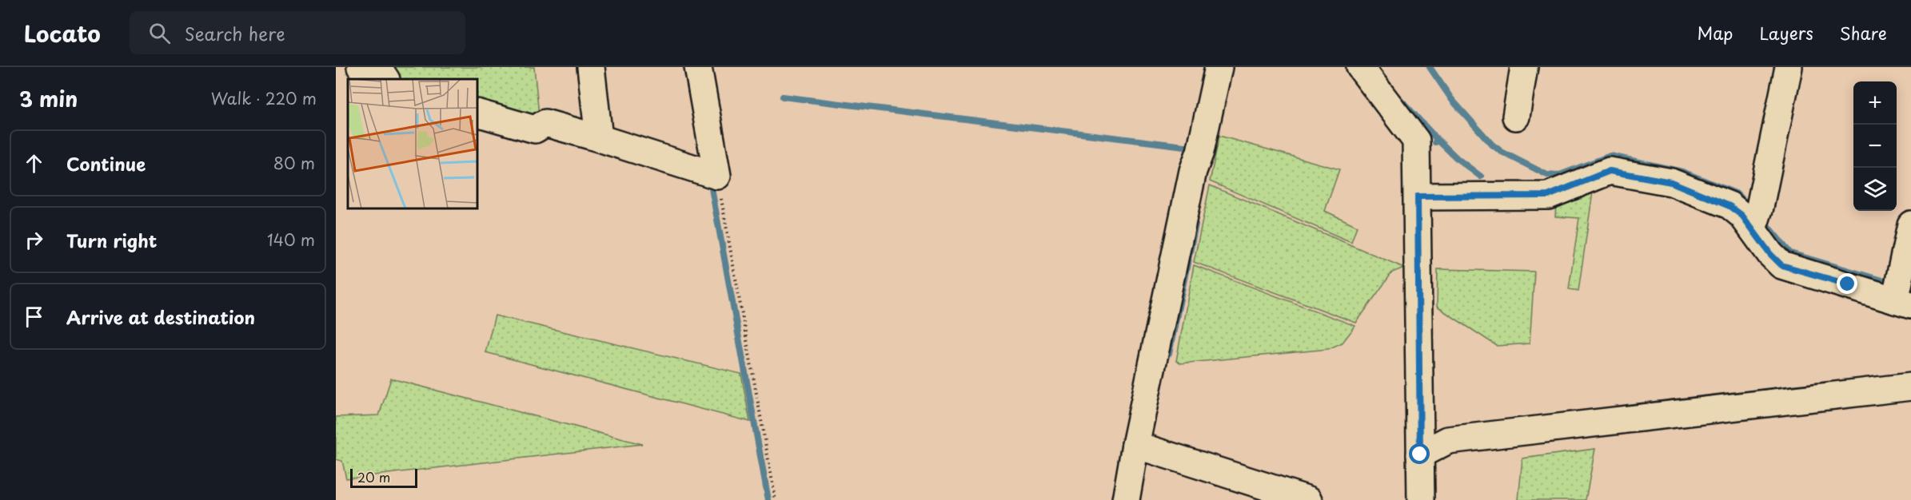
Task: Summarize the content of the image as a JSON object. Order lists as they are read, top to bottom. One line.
{"scale_bar":"20 m","page":{"header":"Locato","search":"Search here","nav":["Map","Layers","Share"],"heading":["3 min","Walk · 220 m"],"map_buttons":["+","−"],"list":[["Continue","80 m"],["Turn right","140 m"],"Arrive at destination"],"scale":"20 m"}}
